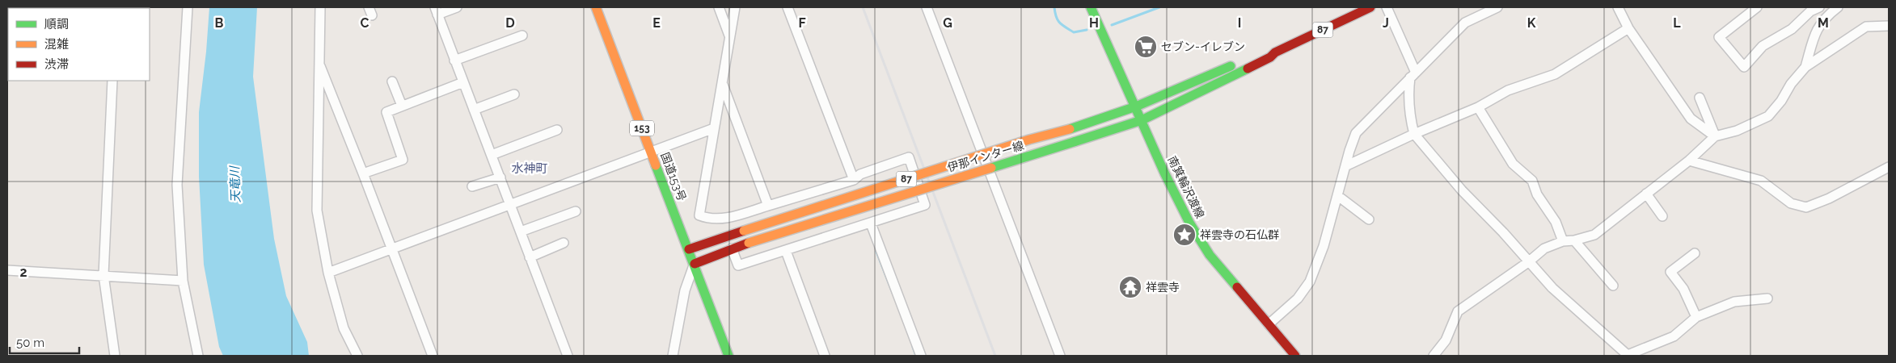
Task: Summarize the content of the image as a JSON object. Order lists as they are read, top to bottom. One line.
{"streets":{"main road":["87","153","伊那インター線","国道153号","南箕輪沢渡線"]},"crossings":[["伊那インター線","国道153号"],["伊那インター線","南箕輪沢渡線"]],"districts":["水神町"],"water":["天竜川"],"places":{"supermarket":["セブン-イレブン"],"place":["祥雲寺の石仏群"],"temple":["祥雲寺"]},"legend":["順調","混雑","渋滞"],"scale_bar":"50 m","grid":{"columns":["B","C","D","E","F","G","H","I","J","K","L","M"],"rows":["2"]}}
